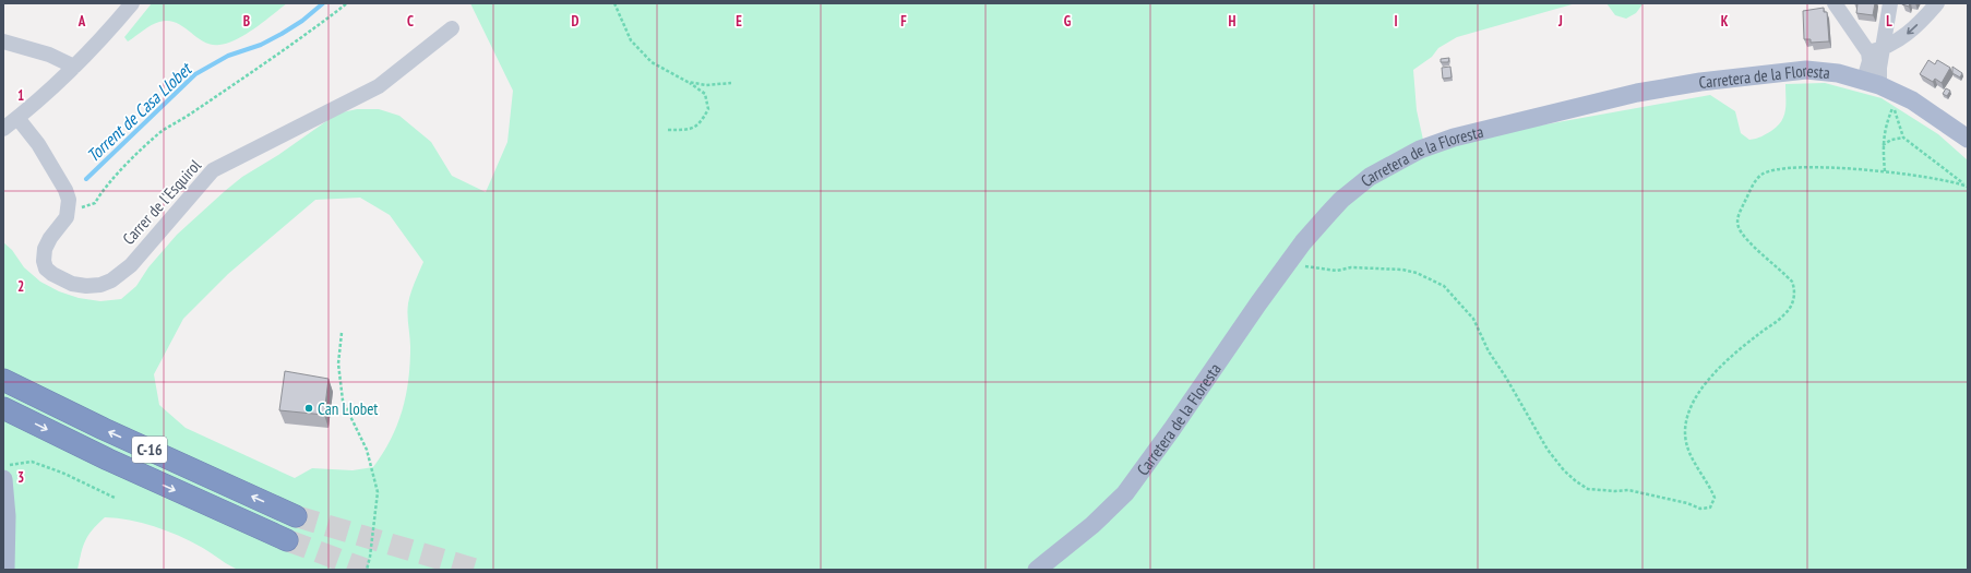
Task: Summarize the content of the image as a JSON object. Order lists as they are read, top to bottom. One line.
{"streets":{"highway":["C-16"],"main road":["Carretera de la Floresta"],"street":["Carrer de l'Esquirol"]},"water":["Torrent de Casa Llobet"],"places":["Can Llobet"],"grid":{"columns":["A","B","C","D","E","F","G","H","I","J","K","L"],"rows":["1","2","3"]}}
